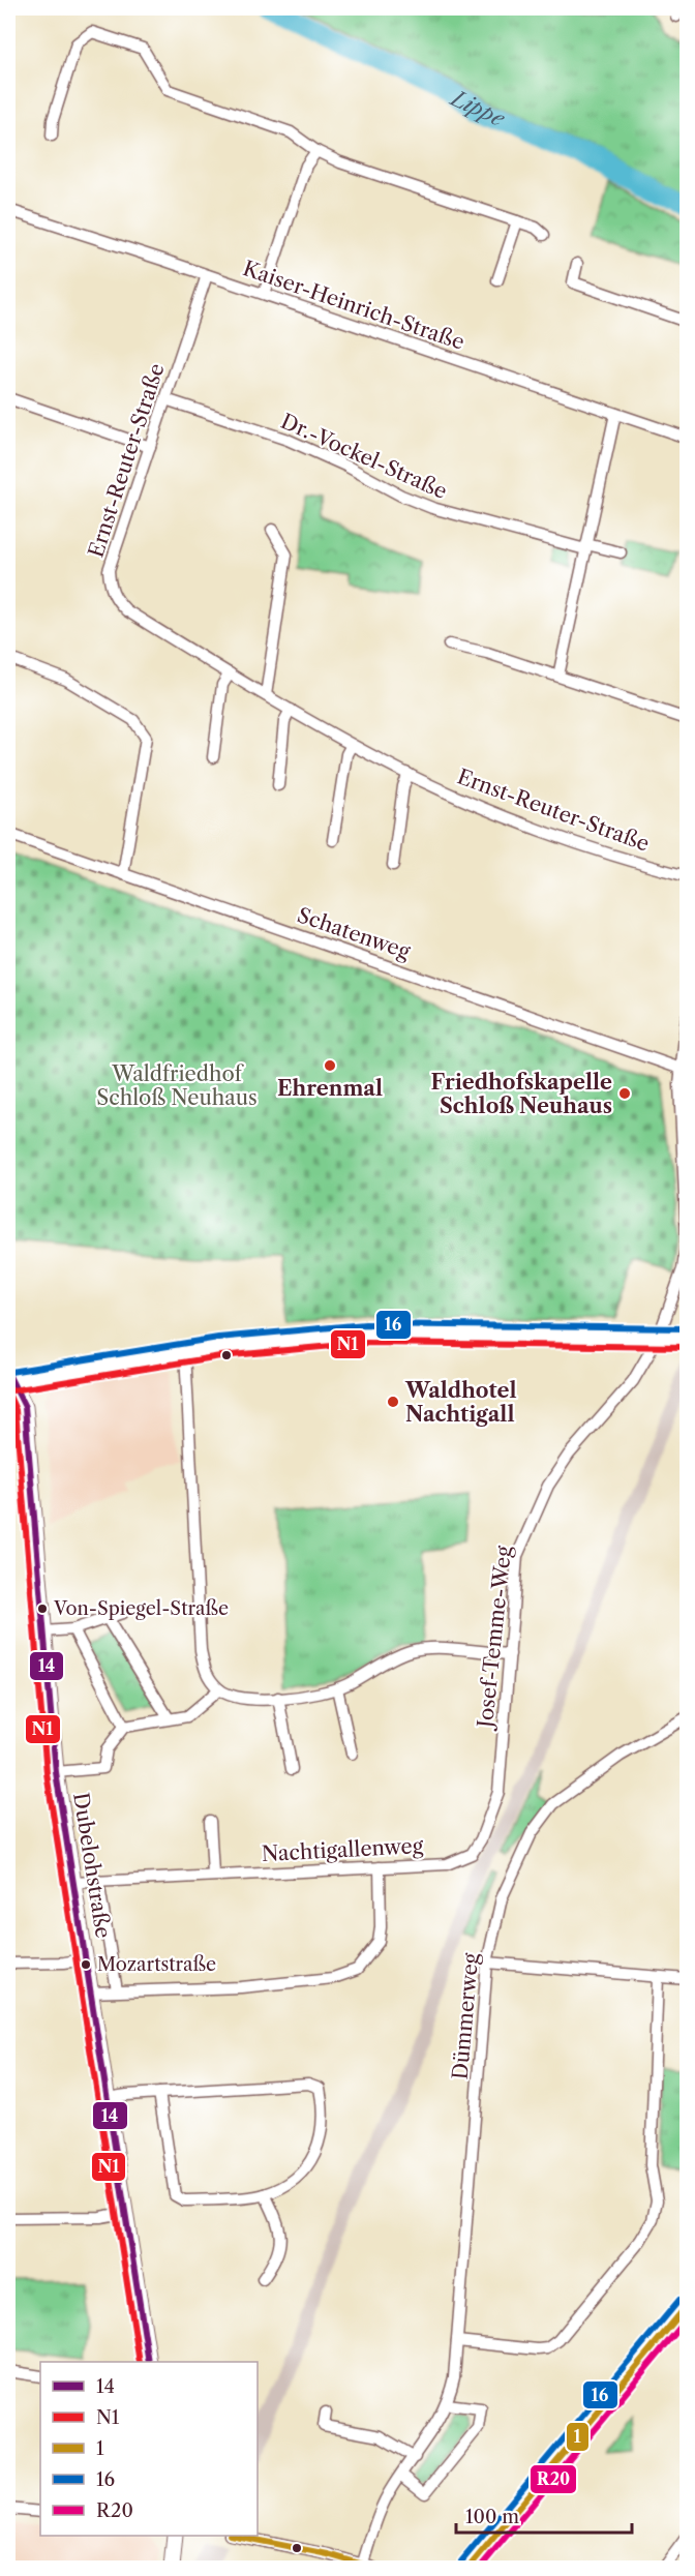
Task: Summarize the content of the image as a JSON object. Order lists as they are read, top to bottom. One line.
{"streets":{"main road":["Dubelohstraße"],"street":["Kaiser-Heinrich-Straße","Dr.-Vockel-Straße","Ernst-Reuter-Straße","Schatenweg","Josef-Temme-Weg","Nachtigallenweg","Dümmerweg"]},"crossings":[["Kaiser-Heinrich-Straße","Ernst-Reuter-Straße"],["Dr.-Vockel-Straße","Ernst-Reuter-Straße"],["Schatenweg","Josef-Temme-Weg"],["Josef-Temme-Weg","Nachtigallenweg"],["Nachtigallenweg","Dubelohstraße"]],"water":["Lippe"],"parks":["Waldfriedhof Schloß Neuhaus"],"places":["Ehrenmal","Friedhofskapelle Schloß Neuhaus","Waldhotel Nachtigall","Von-Spiegel-Straße","Mozartstraße"],"lines":["transit line 16","transit line N1","transit line 14","transit line 1","transit line R20"],"legend":["14","N1","1","16","R20"],"scale_bar":"100 m"}
